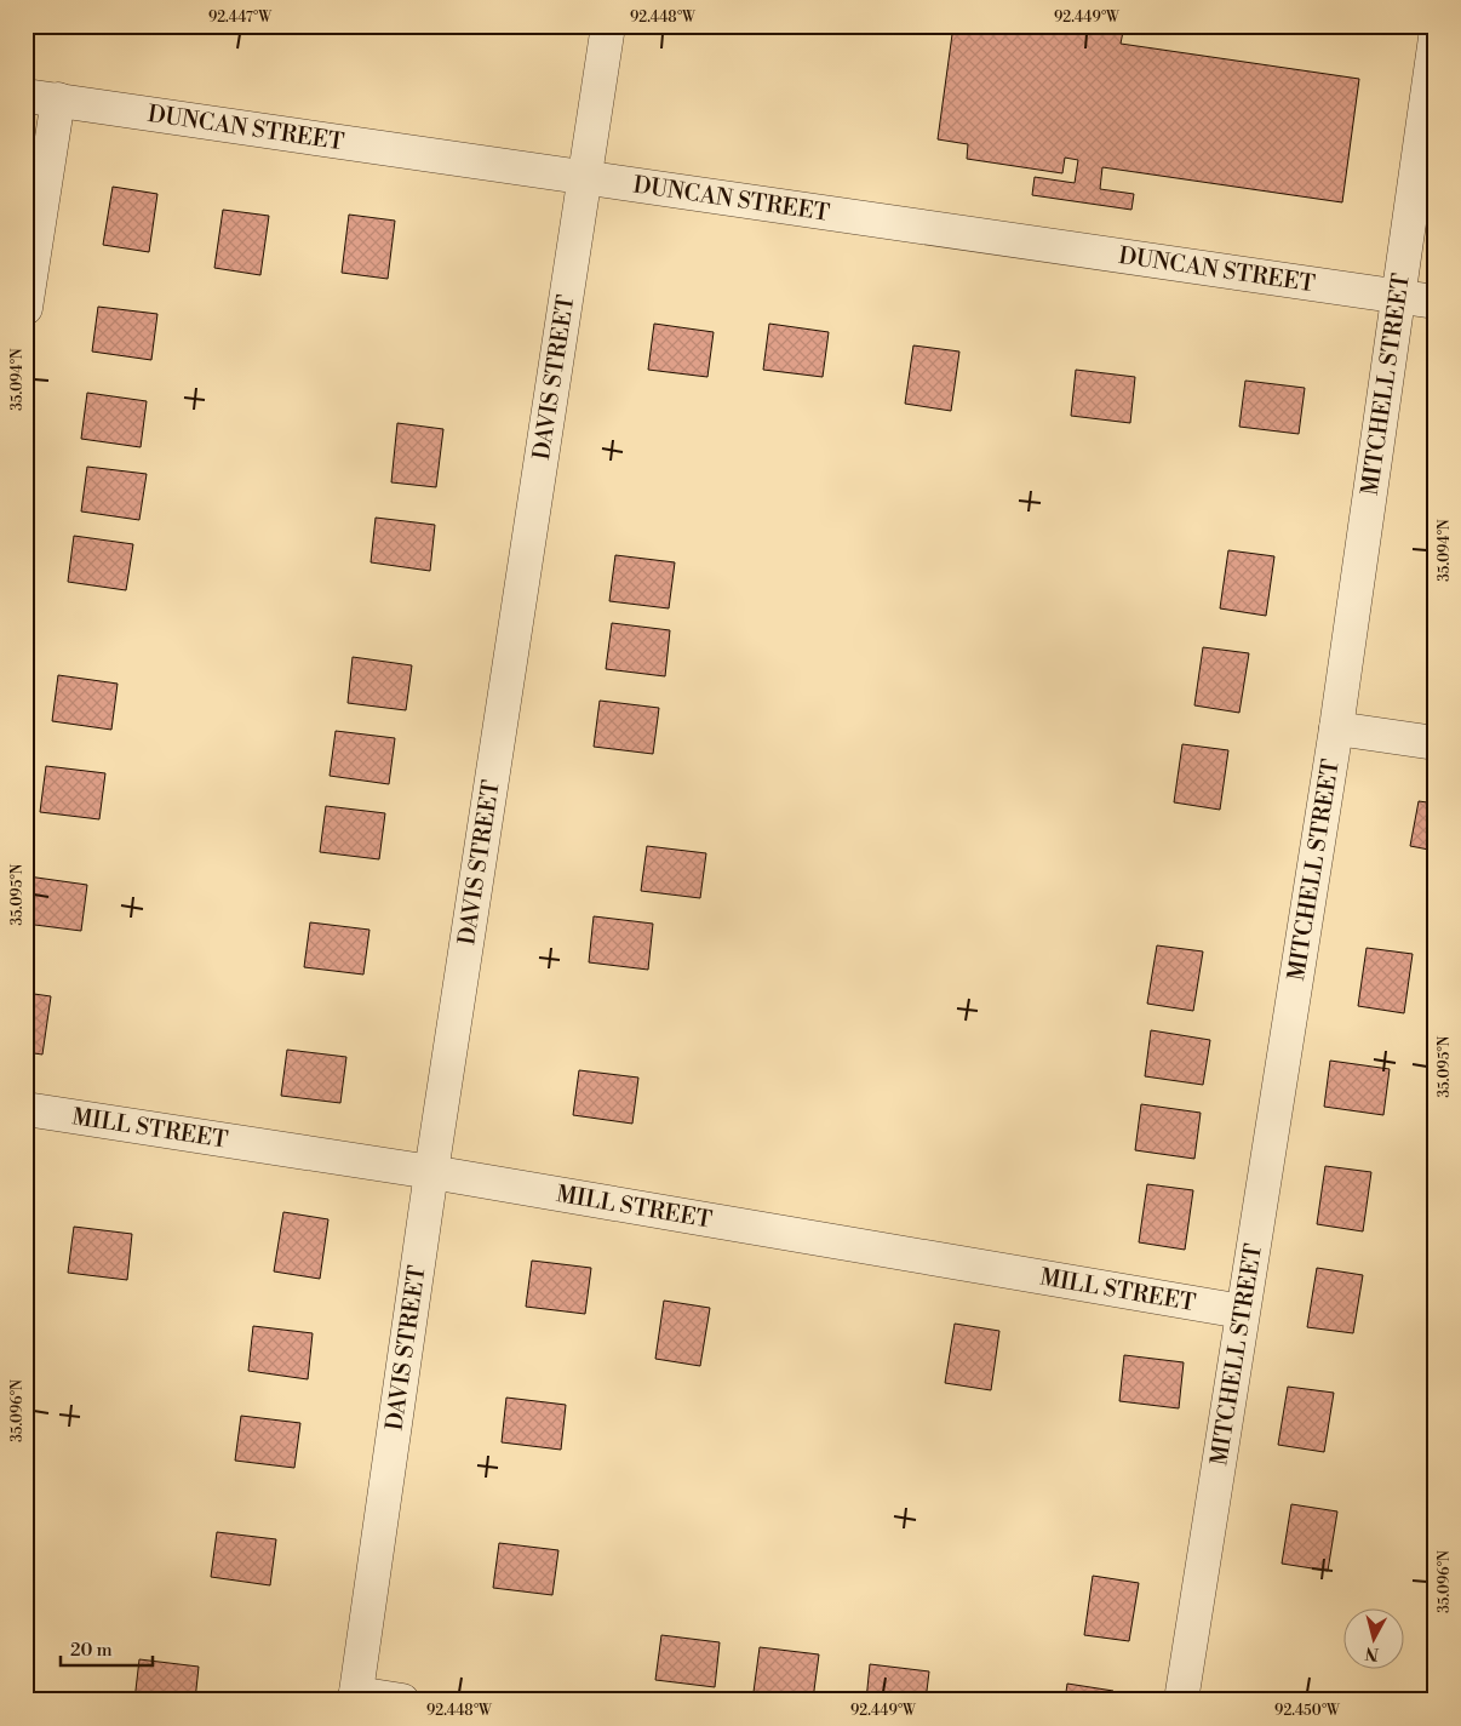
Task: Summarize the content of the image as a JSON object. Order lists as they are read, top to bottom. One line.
{"streets":{"street":["DUNCAN STREET","DAVIS STREET","MITCHELL STREET","MILL STREET"]},"crossings":[["DUNCAN STREET","DAVIS STREET"],["DUNCAN STREET","MITCHELL STREET"],["DAVIS STREET","MILL STREET"],["MITCHELL STREET","MILL STREET"]],"scale_bar":"20 m","north":"bottom","coordinates":["92.447°W","92.448°W","92.449°W","35.094°N","35.095°N","35.096°N","92.450°W"]}
